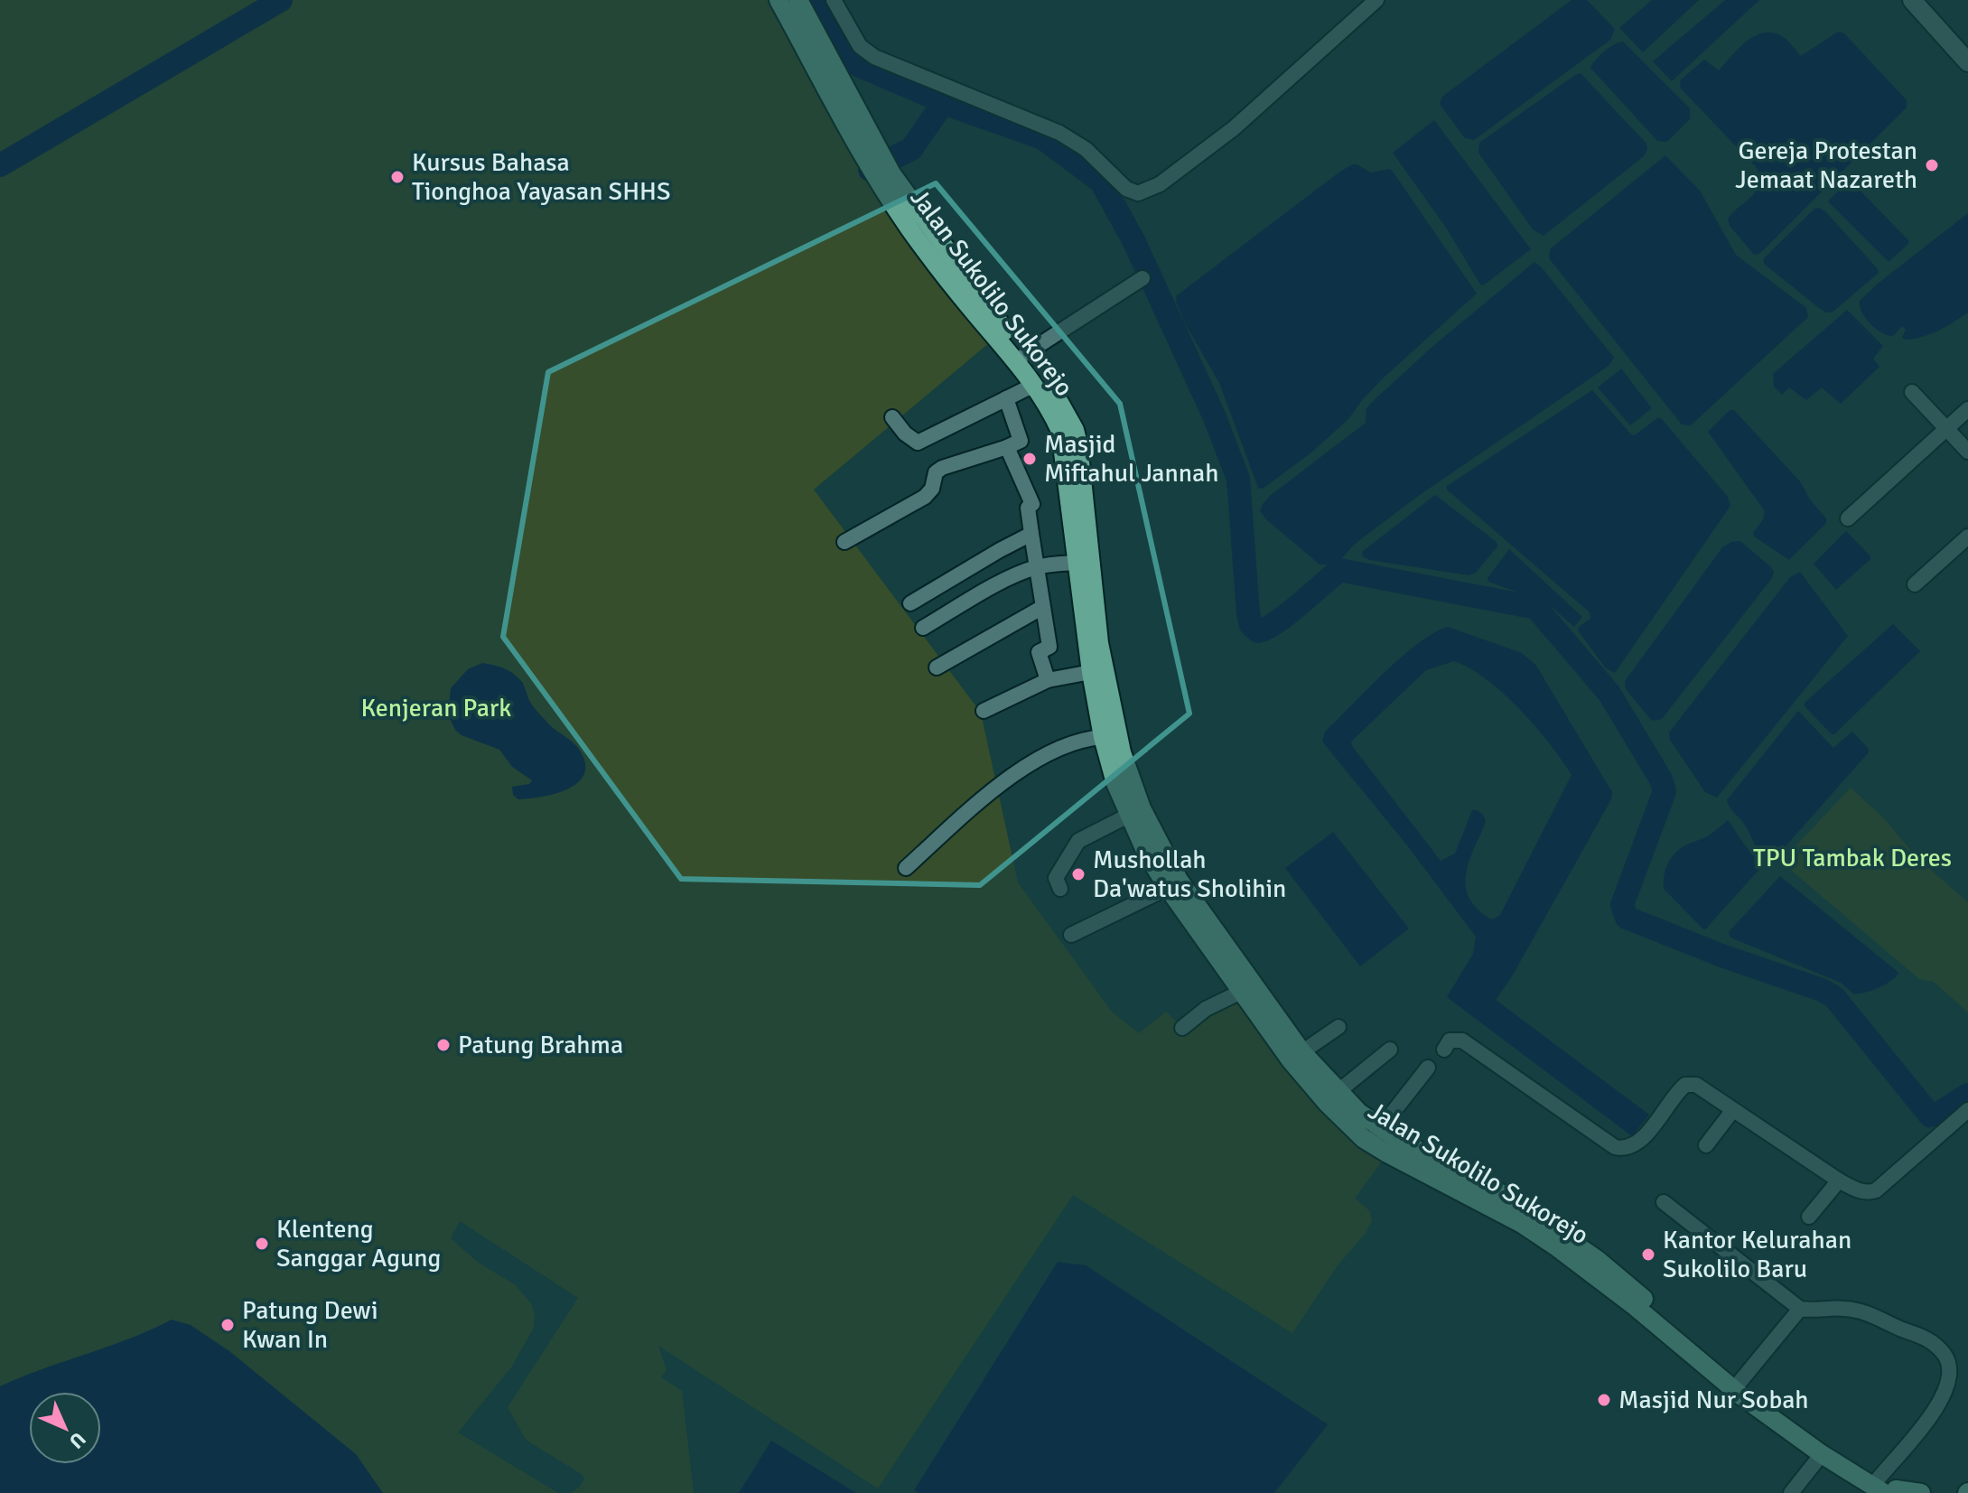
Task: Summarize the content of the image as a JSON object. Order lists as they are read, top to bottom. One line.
{"streets":{"main road":["Jalan Sukolilo Sukorejo"]},"parks":["Kenjeran Park","TPU Tambak Deres"],"places":["Gereja Protestan Jemaat Nazareth","Kursus Bahasa Tionghoa Yayasan SHHS","Masjid Miftahul Jannah","Mushollah Da'watus Sholihin","Patung Brahma","Klenteng Sanggar Agung","Kantor Kelurahan Sukolilo Baru","Patung Dewi Kwan In","Masjid Nur Sobah"],"north":"bottom right"}
